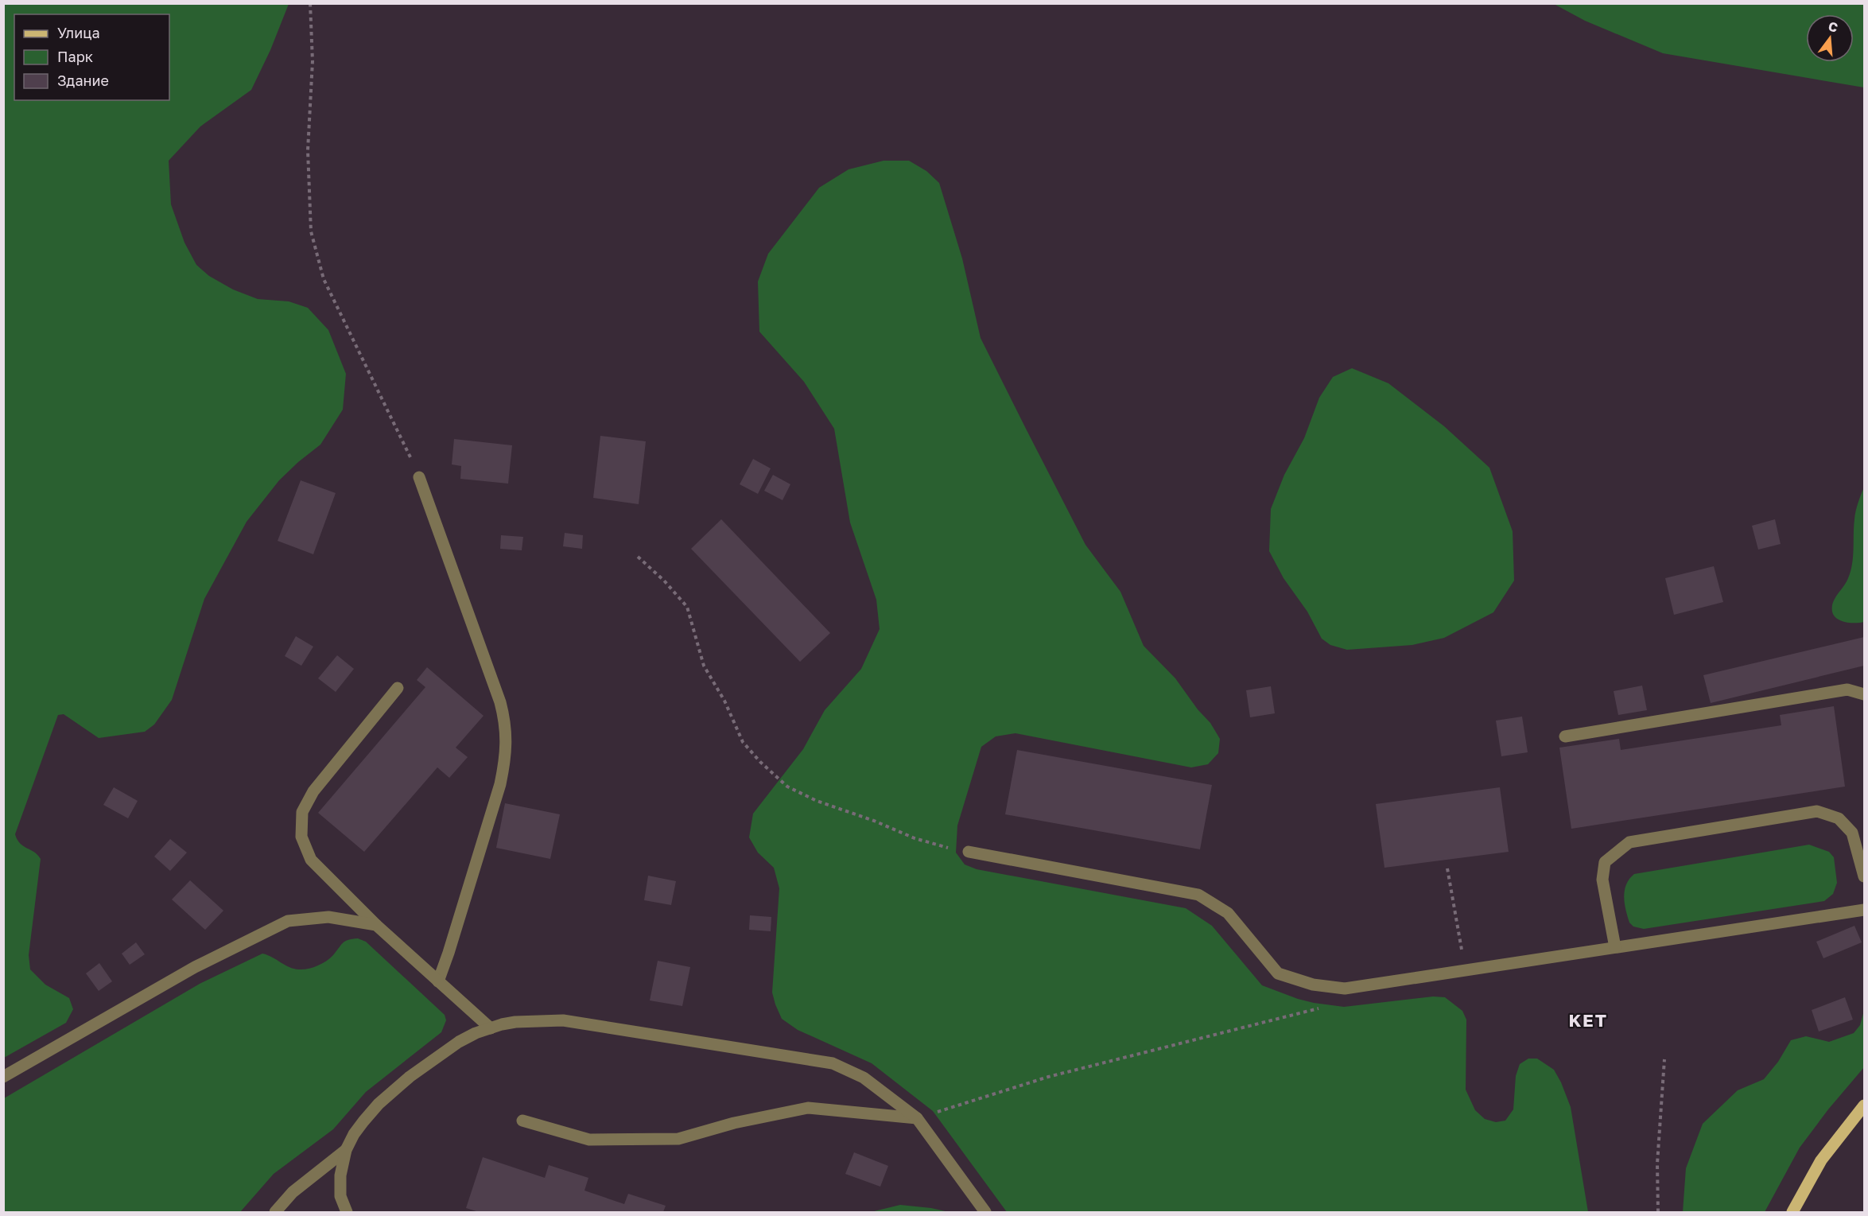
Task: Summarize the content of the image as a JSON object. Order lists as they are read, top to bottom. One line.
{"districts":["KET"],"legend":["Улица","Парк","Здание"],"north":"top"}
